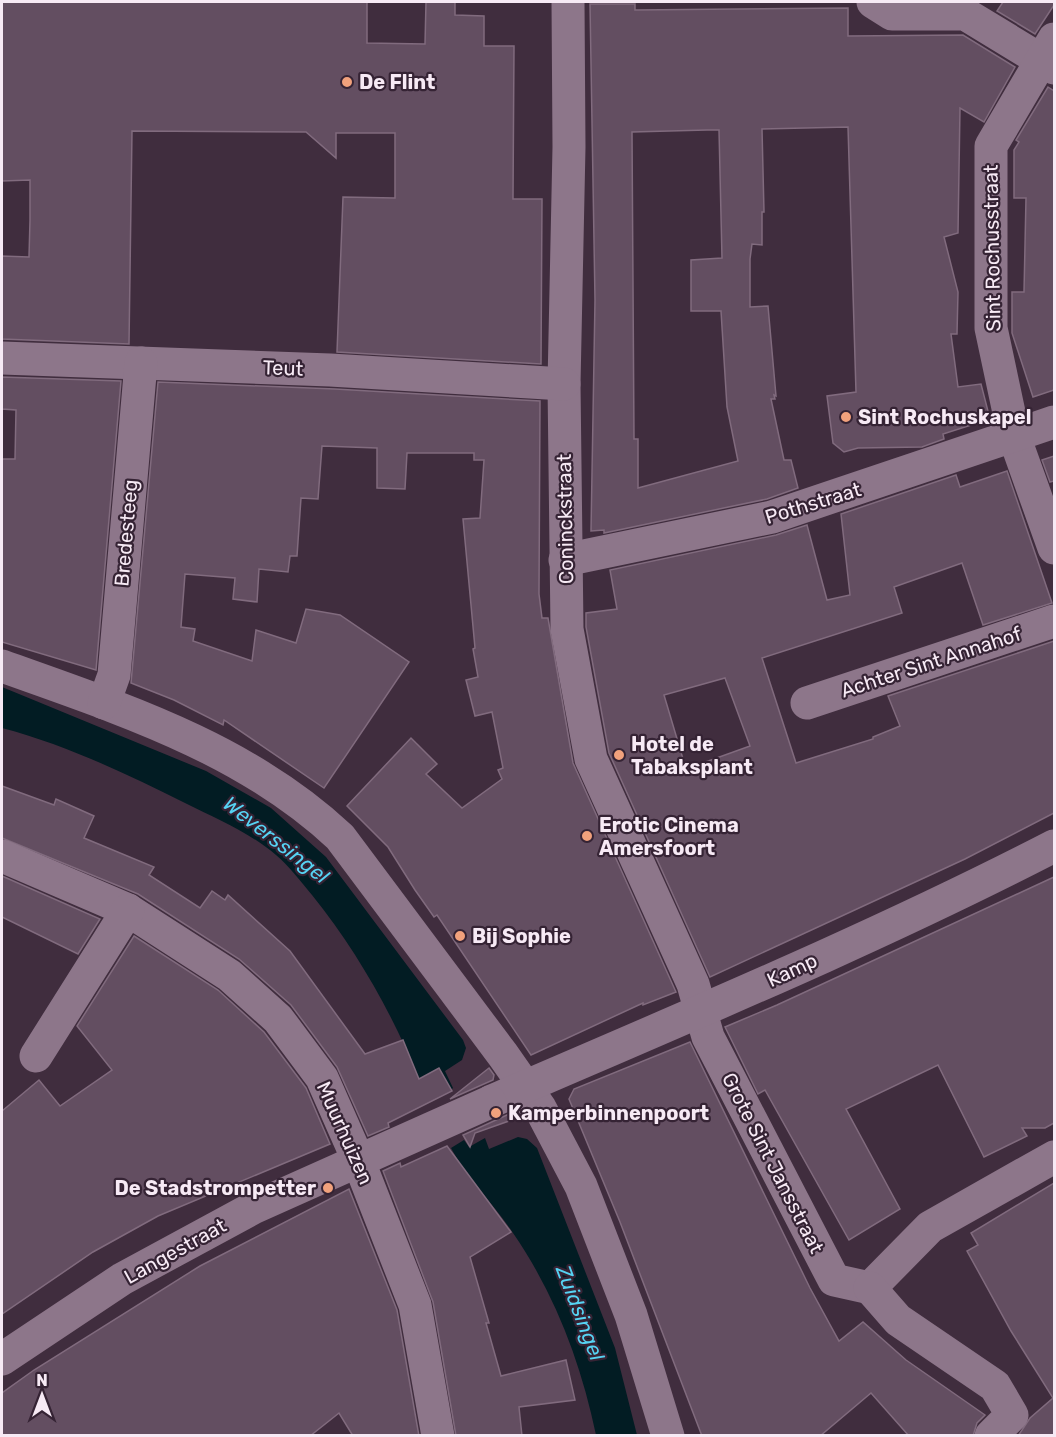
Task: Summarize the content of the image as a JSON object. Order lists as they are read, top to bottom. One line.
{"streets":{"street":["Sint Rochusstraat","Teut","Pothstraat","Coninckstraat","Bredesteeg","Achter Sint Annahof","Kamp","Muurhuizen","Grote Sint Jansstraat","Langestraat"]},"crossings":[["Sint Rochusstraat","Pothstraat"],["Teut","Coninckstraat"],["Teut","Bredesteeg"],["Pothstraat","Coninckstraat"],["Coninckstraat","Kamp"],["Coninckstraat","Grote Sint Jansstraat"],["Kamp","Grote Sint Jansstraat"],["Muurhuizen","Langestraat"]],"water":["Weverssingel","Zuidsingel"],"places":["De Flint","Sint Rochuskapel","Hotel de Tabaksplant","Erotic Cinema Amersfoort","Bij Sophie","Kamperbinnenpoort","De Stadstrompetter"],"north":"top"}
